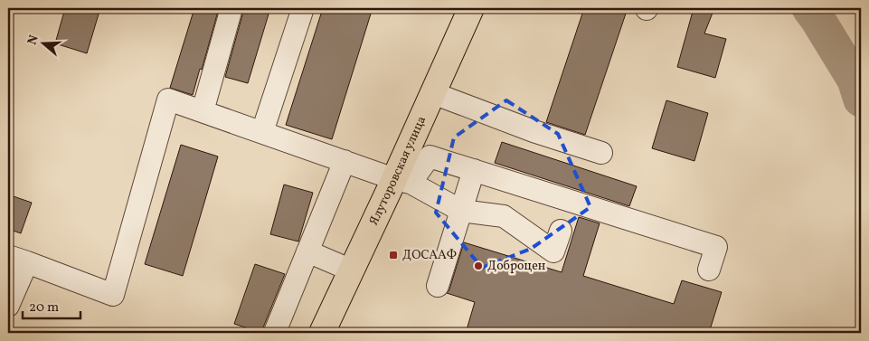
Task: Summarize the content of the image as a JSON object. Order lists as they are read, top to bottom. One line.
{"streets":{"main road":["Ялуторовская улица"]},"places":{"transit":["ДОСААФ"],"other":["Доброцен"]},"scale_bar":"20 m","north":"left"}
